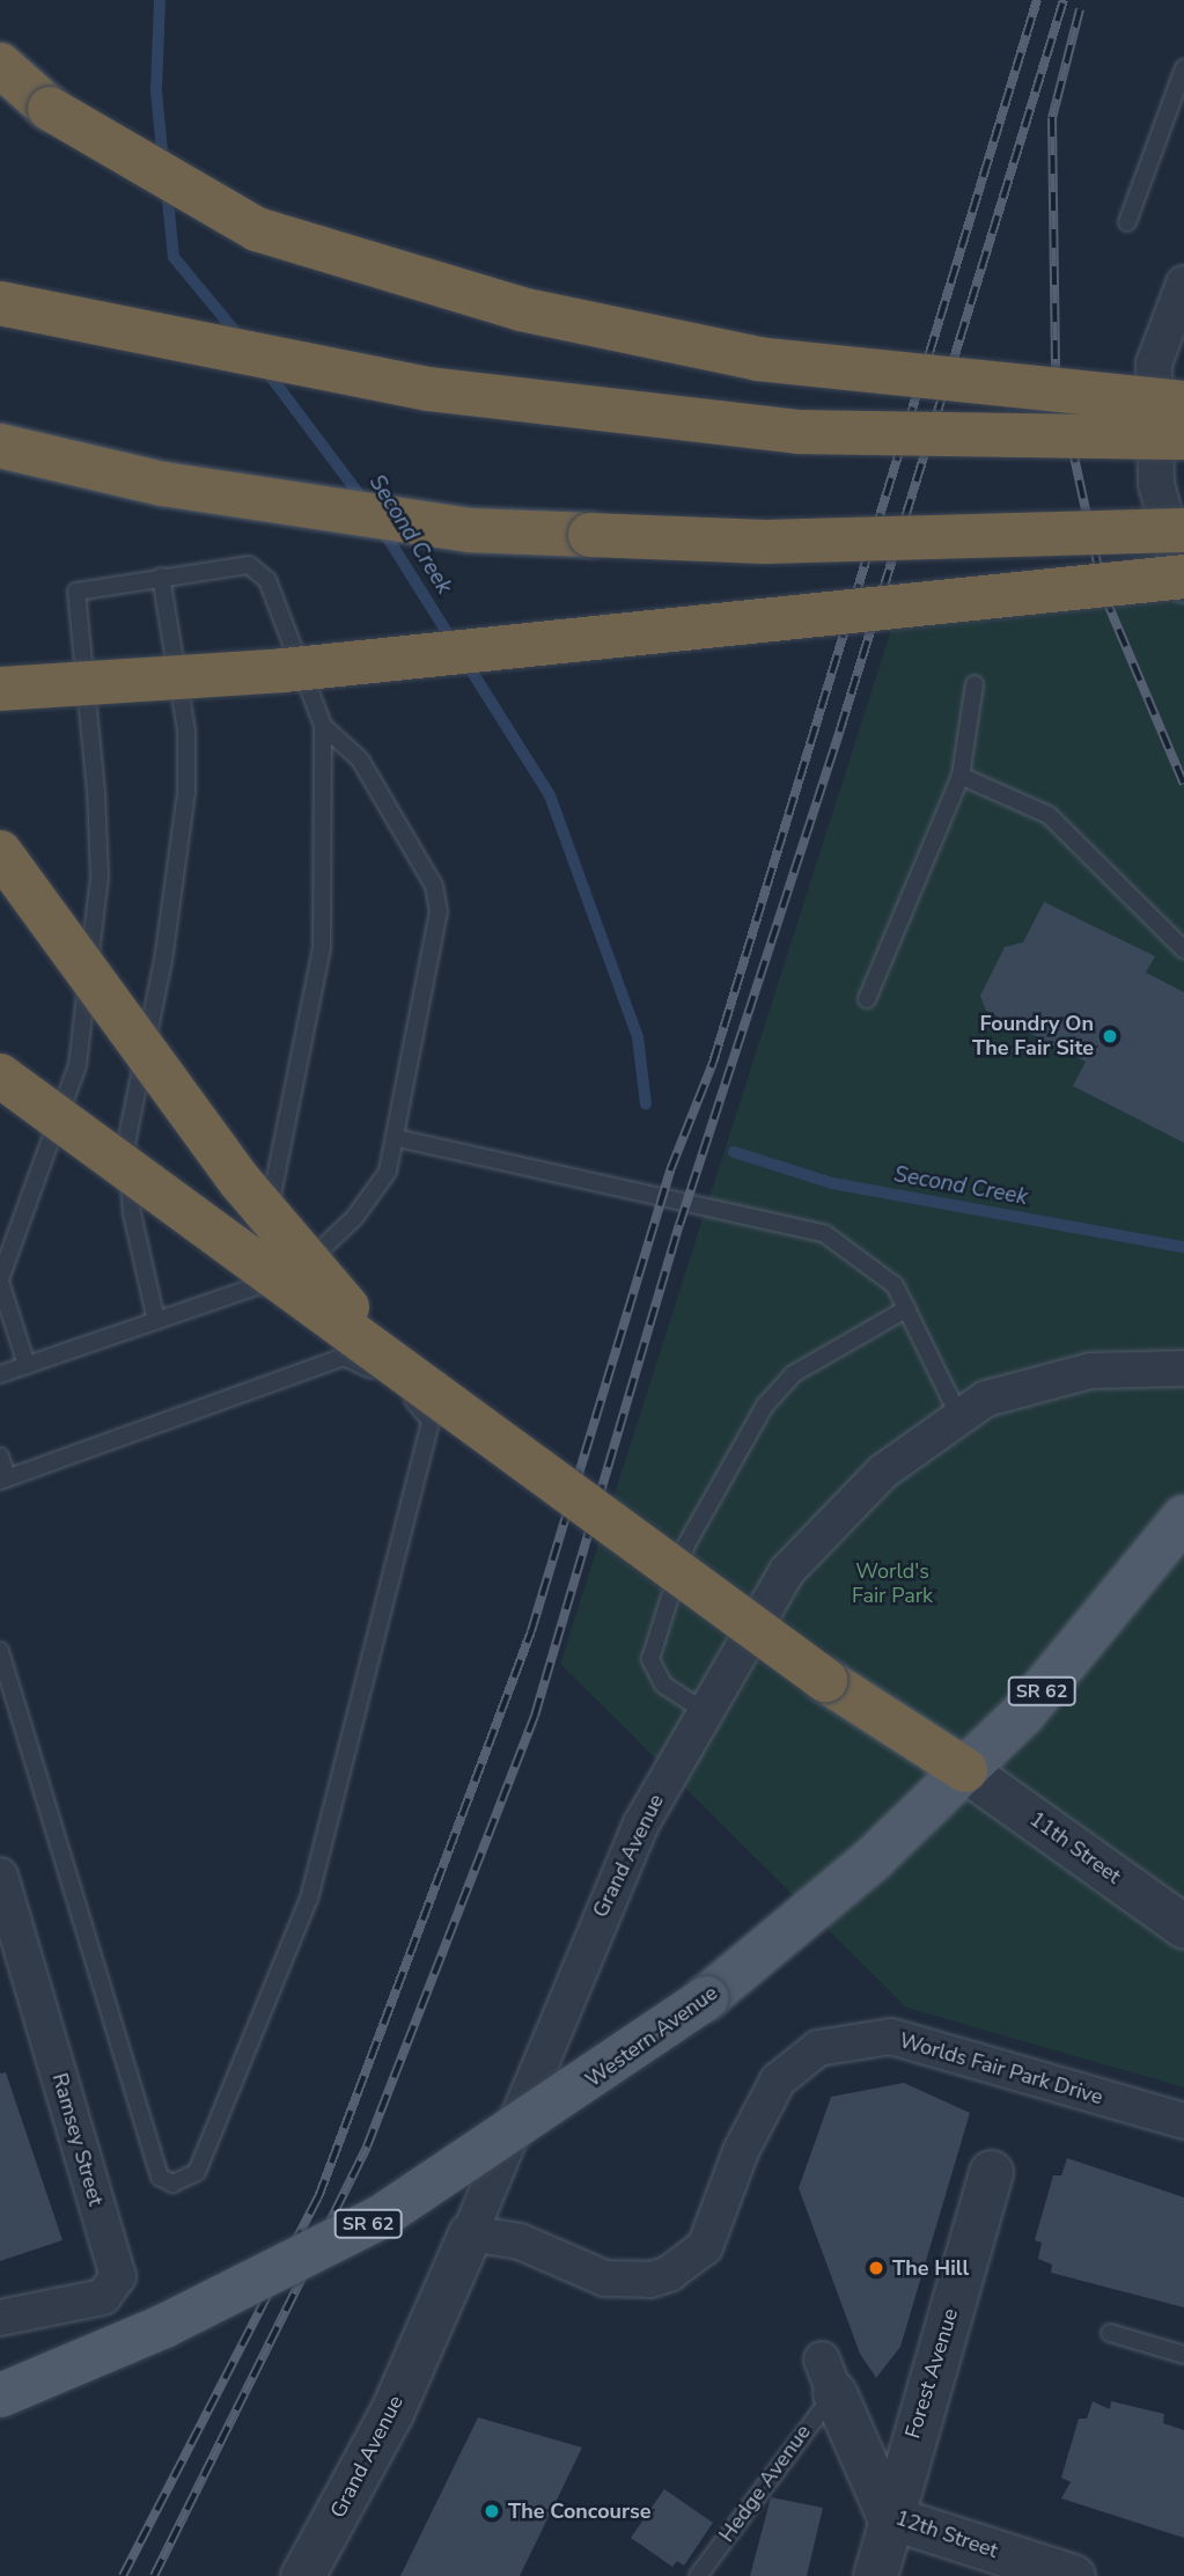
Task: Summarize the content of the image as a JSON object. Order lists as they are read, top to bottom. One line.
{"streets":{"main road":["SR 62","Western Avenue"],"street":["11th Street","Grand Avenue","Worlds Fair Park Drive","Ramsey Street","Forest Avenue","12th Street"],"lane":["Hedge Avenue"]},"crossings":[["11th Street","Western Avenue"],["Grand Avenue","Worlds Fair Park Drive"],["Forest Avenue","12th Street"],["Hedge Avenue","12th Street"]],"water":["Second Creek"],"parks":["World's Fair Park"],"places":["Foundry On The Fair Site","The Hill","The Concourse"]}
